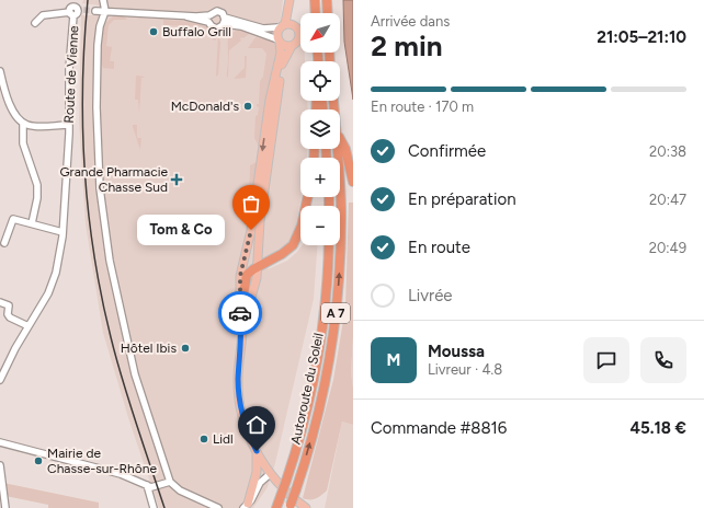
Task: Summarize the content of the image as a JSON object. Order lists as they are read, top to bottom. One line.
{"streets":{"highway":["A 7","Autoroute du Soleil"],"street":["Route de Vienne"]},"places":{"other":["Buffalo Grill","McDonald's","Tom & Co","Hôtel Ibis","Lidl","Mairie de Chasse-sur-Rhône"],"health":["Grande Pharmacie Chasse Sud"]},"north":"bottom left","page":{"heading":["2 min","Arrivée dans","21:05–21:10"],"panel":["Moussa","Livreur · 4.8","Commande #8816","45.18 €"],"map_buttons":["+","−"],"bar":"En route · 170 m","list":[["Confirmée","20:38"],["En préparation","20:47"],["En route","20:49"],"Livrée"],"bubble":"Tom & Co","round":"M"}}
